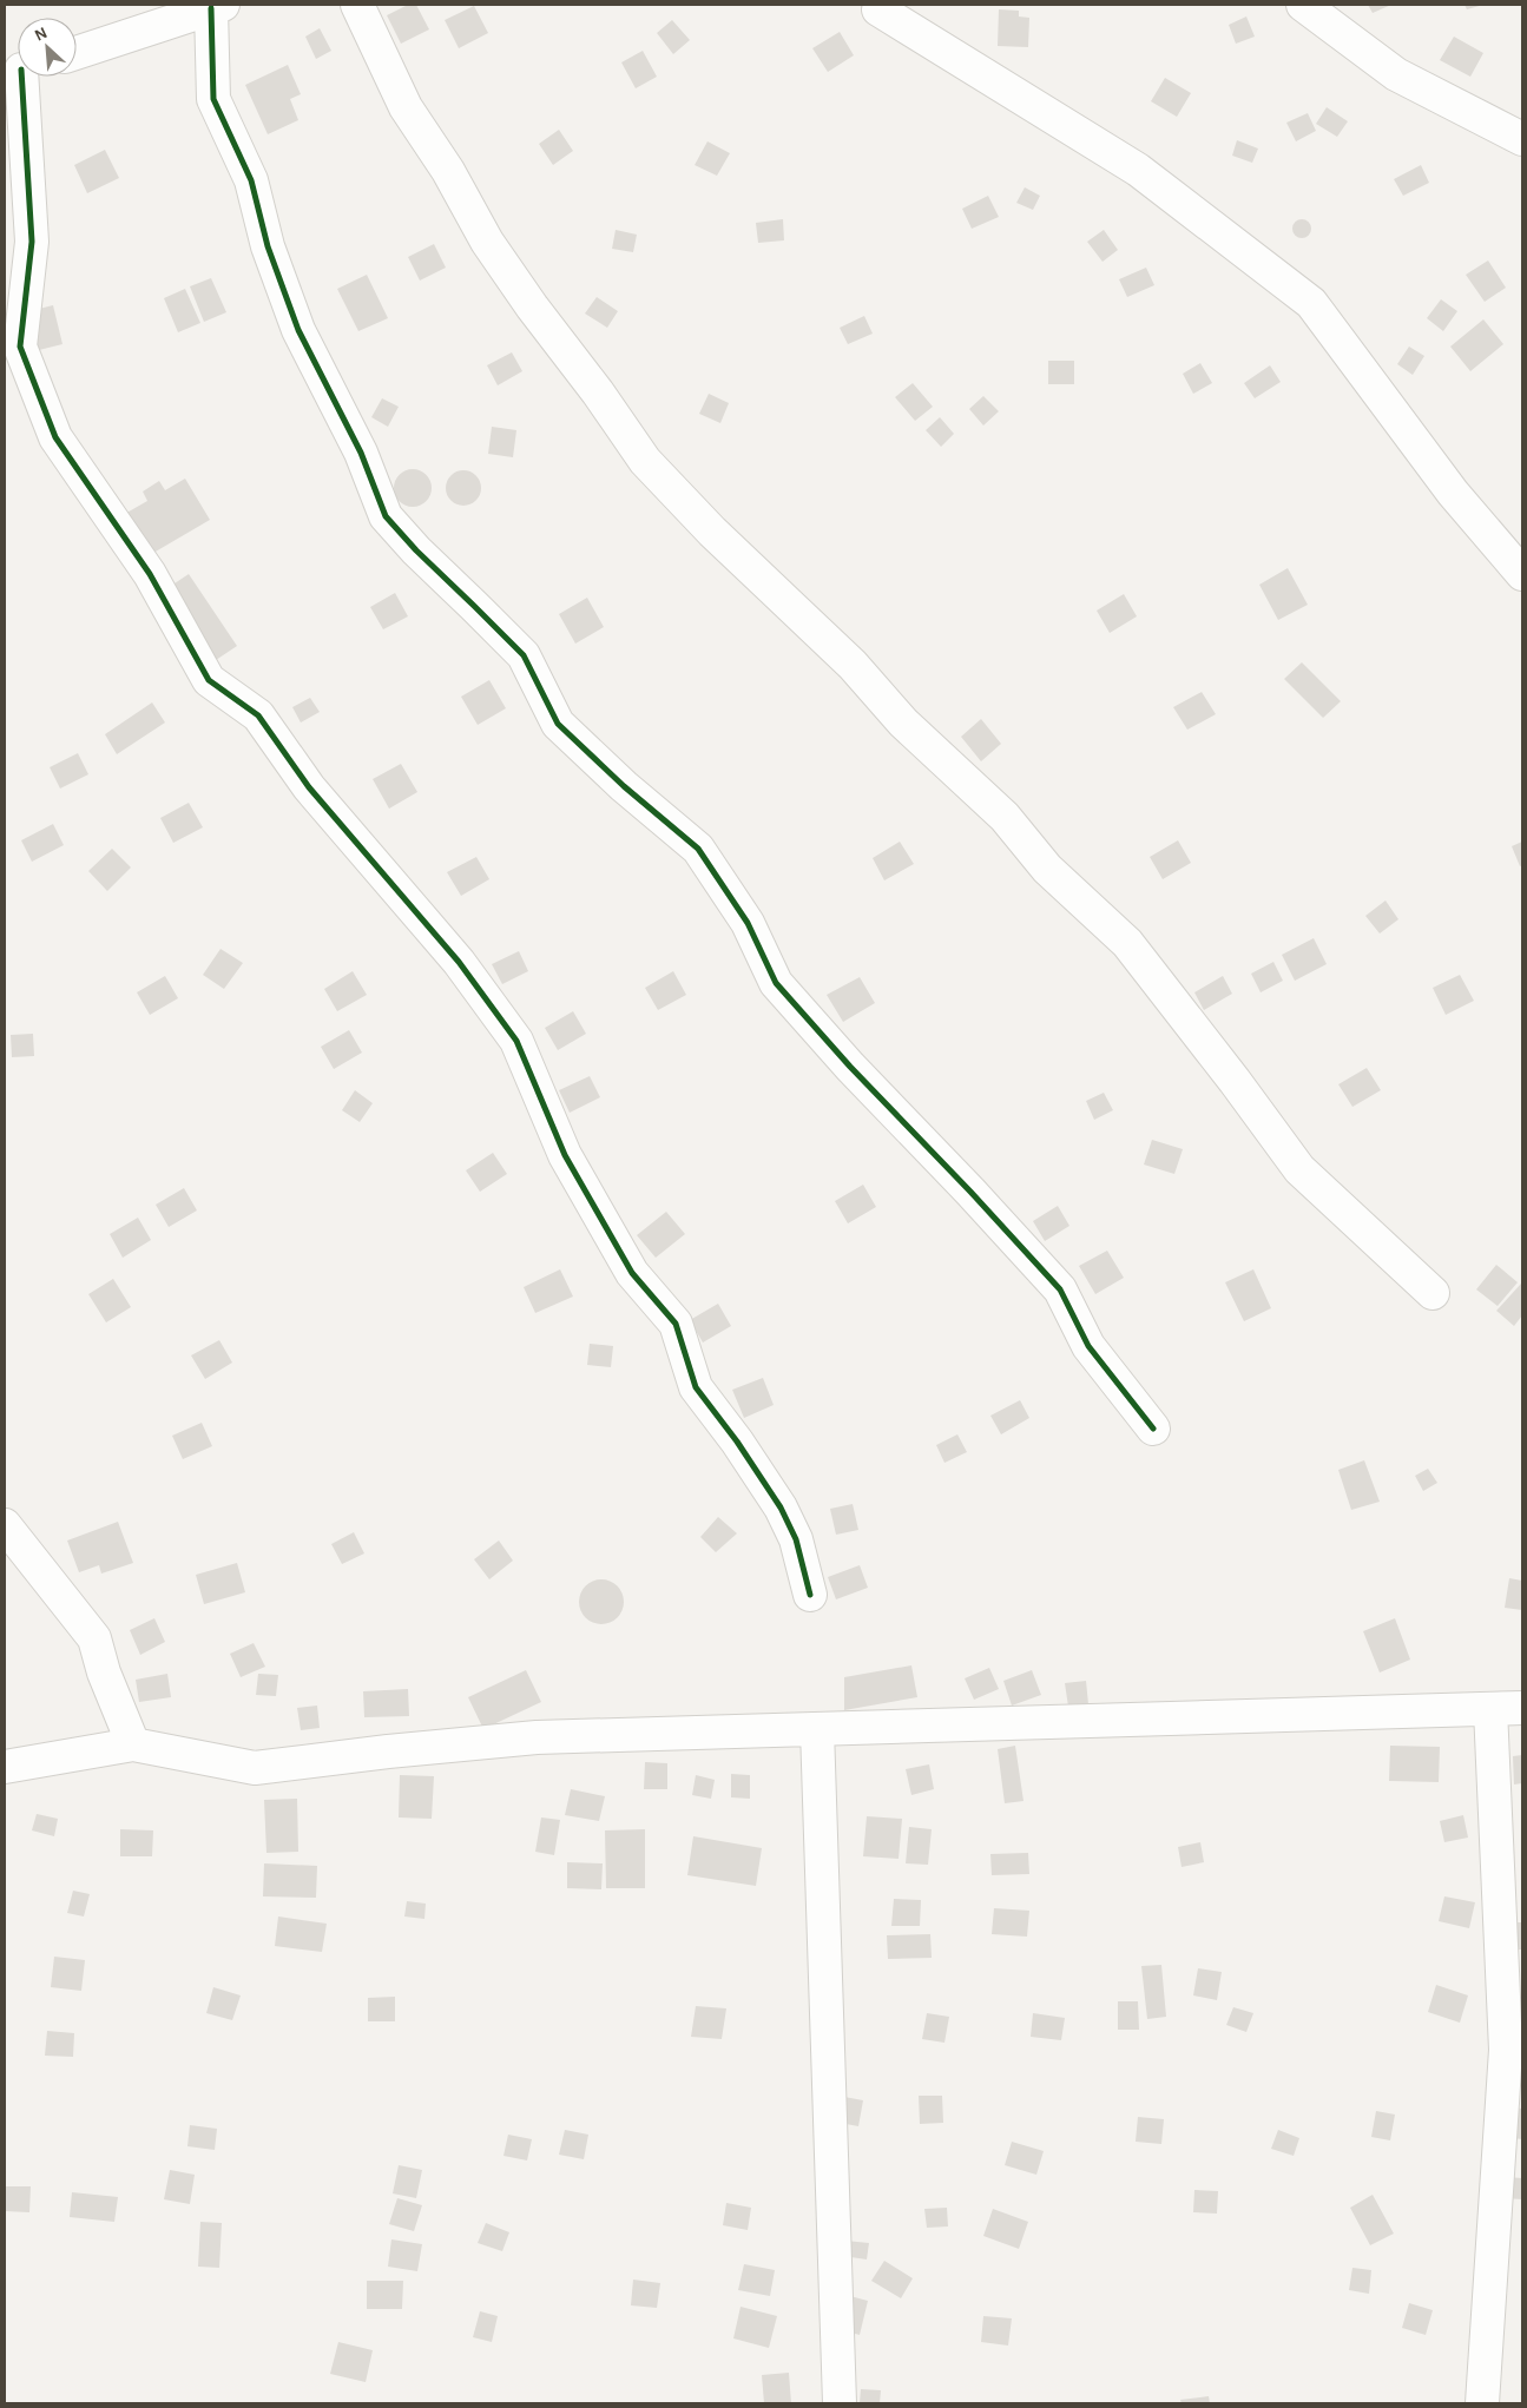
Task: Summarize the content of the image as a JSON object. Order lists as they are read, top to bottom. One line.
{"north":"top left"}
